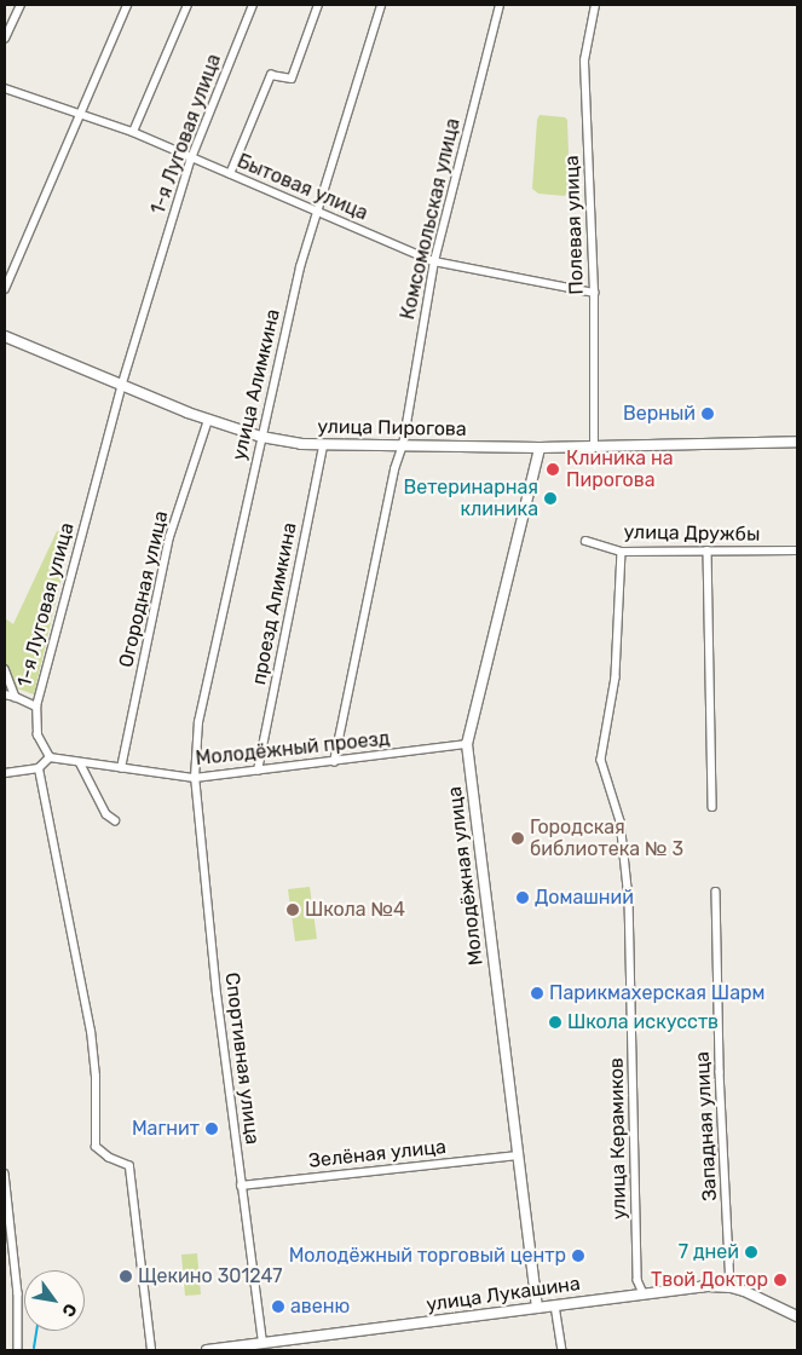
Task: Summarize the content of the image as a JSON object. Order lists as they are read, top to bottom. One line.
{"streets":{"street":["1-я Луговая улица","Бытовая улица","Комсомольская улица","Полевая улица","улица Алимкина","улица Пирогова","улица Дружбы","Огородная улица","проезд Алимкина","Молодёжный проезд","Молодёжная улица","Спортивная улица","Западная улица","улица Керамиков","Зелёная улица","улица Лукашина"]},"crossings":[["1-я Луговая улица","Бытовая улица"],["1-я Луговая улица","улица Пирогова"],["1-я Луговая улица","Молодёжный проезд"],["Бытовая улица","Комсомольская улица"],["Бытовая улица","Полевая улица"],["Бытовая улица","улица Алимкина"],["Комсомольская улица","улица Пирогова"],["Комсомольская улица","Молодёжный проезд"],["Полевая улица","улица Пирогова"],["улица Алимкина","улица Пирогова"],["улица Алимкина","Молодёжный проезд"],["улица Алимкина","Спортивная улица"],["улица Пирогова","Огородная улица"],["улица Пирогова","проезд Алимкина"],["улица Пирогова","Молодёжная улица"],["улица Дружбы","улица Керамиков"],["Огородная улица","Молодёжный проезд"],["проезд Алимкина","Молодёжный проезд"],["Молодёжный проезд","Молодёжная улица"],["Молодёжный проезд","Спортивная улица"],["Молодёжная улица","Зелёная улица"],["Молодёжная улица","улица Лукашина"],["Спортивная улица","Зелёная улица"],["Спортивная улица","улица Лукашина"],["Западная улица","улица Лукашина"],["улица Керамиков","улица Лукашина"]],"places":["Верный","Клиника на Пирогова","Ветеринарная клиника","Городская библиотека № 3","Домашний","Школа №4","Парикмахерская Шарм","Школа искусств","Магнит","7 дней","Молодёжный торговый центр","Щекино 301247","Твой Доктор","авеню"],"north":"bottom right"}
